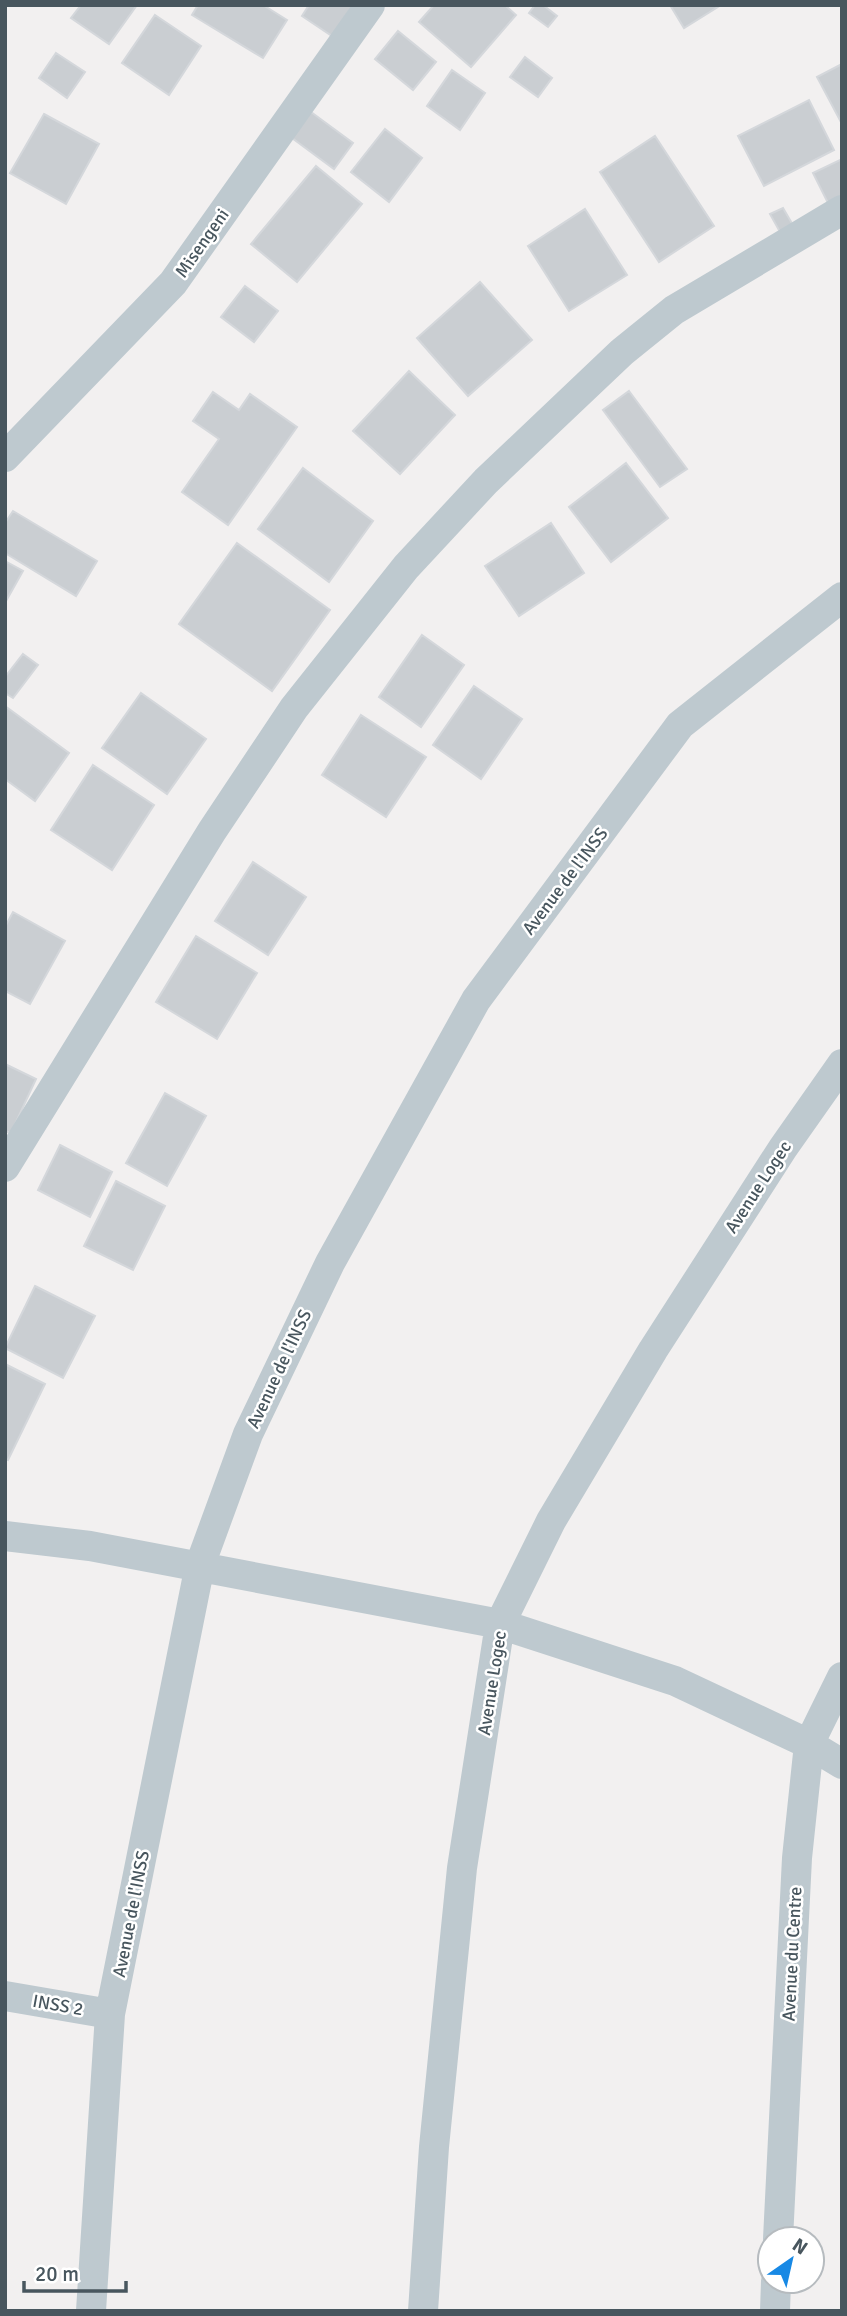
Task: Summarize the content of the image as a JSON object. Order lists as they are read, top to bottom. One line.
{"streets":{"street":["Misengeni","Avenue de l'INSS","Avenue Logec","Avenue du Centre","INSS 2"]},"crossings":[["Avenue de l'INSS","INSS 2"]],"scale_bar":"20 m","north":"top right"}
